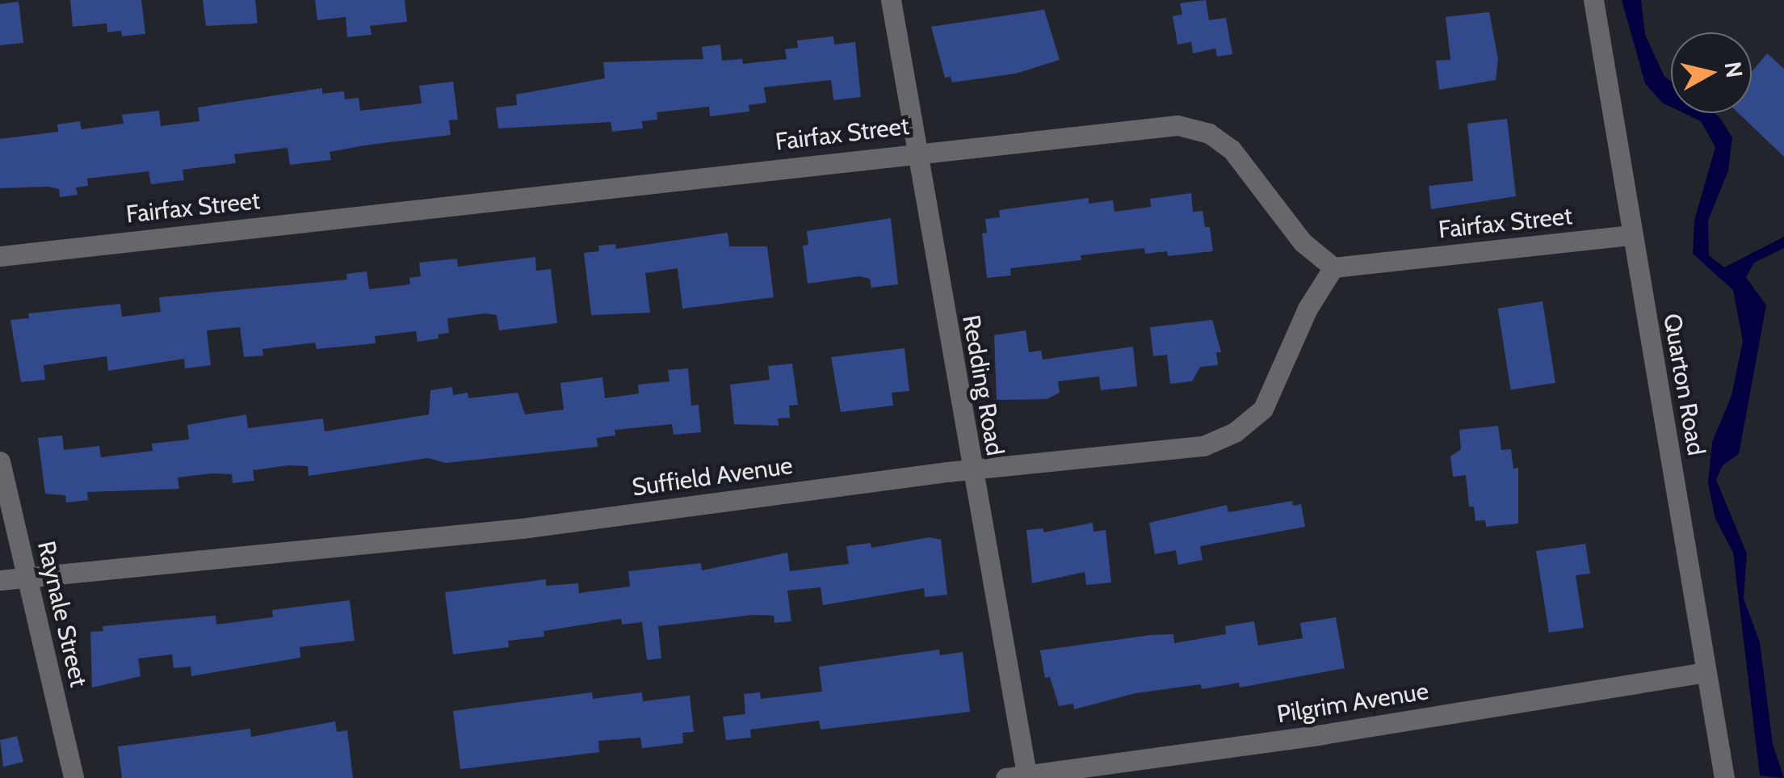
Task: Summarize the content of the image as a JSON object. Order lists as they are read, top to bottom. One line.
{"streets":{"street":["Fairfax Street","Quarton Road","Redding Road","Suffield Avenue","Raynale Street","Pilgrim Avenue"]},"crossings":[["Fairfax Street","Quarton Road"],["Fairfax Street","Redding Road"],["Fairfax Street","Suffield Avenue"],["Quarton Road","Pilgrim Avenue"],["Redding Road","Suffield Avenue"],["Redding Road","Pilgrim Avenue"],["Suffield Avenue","Raynale Street"]],"north":"right"}
